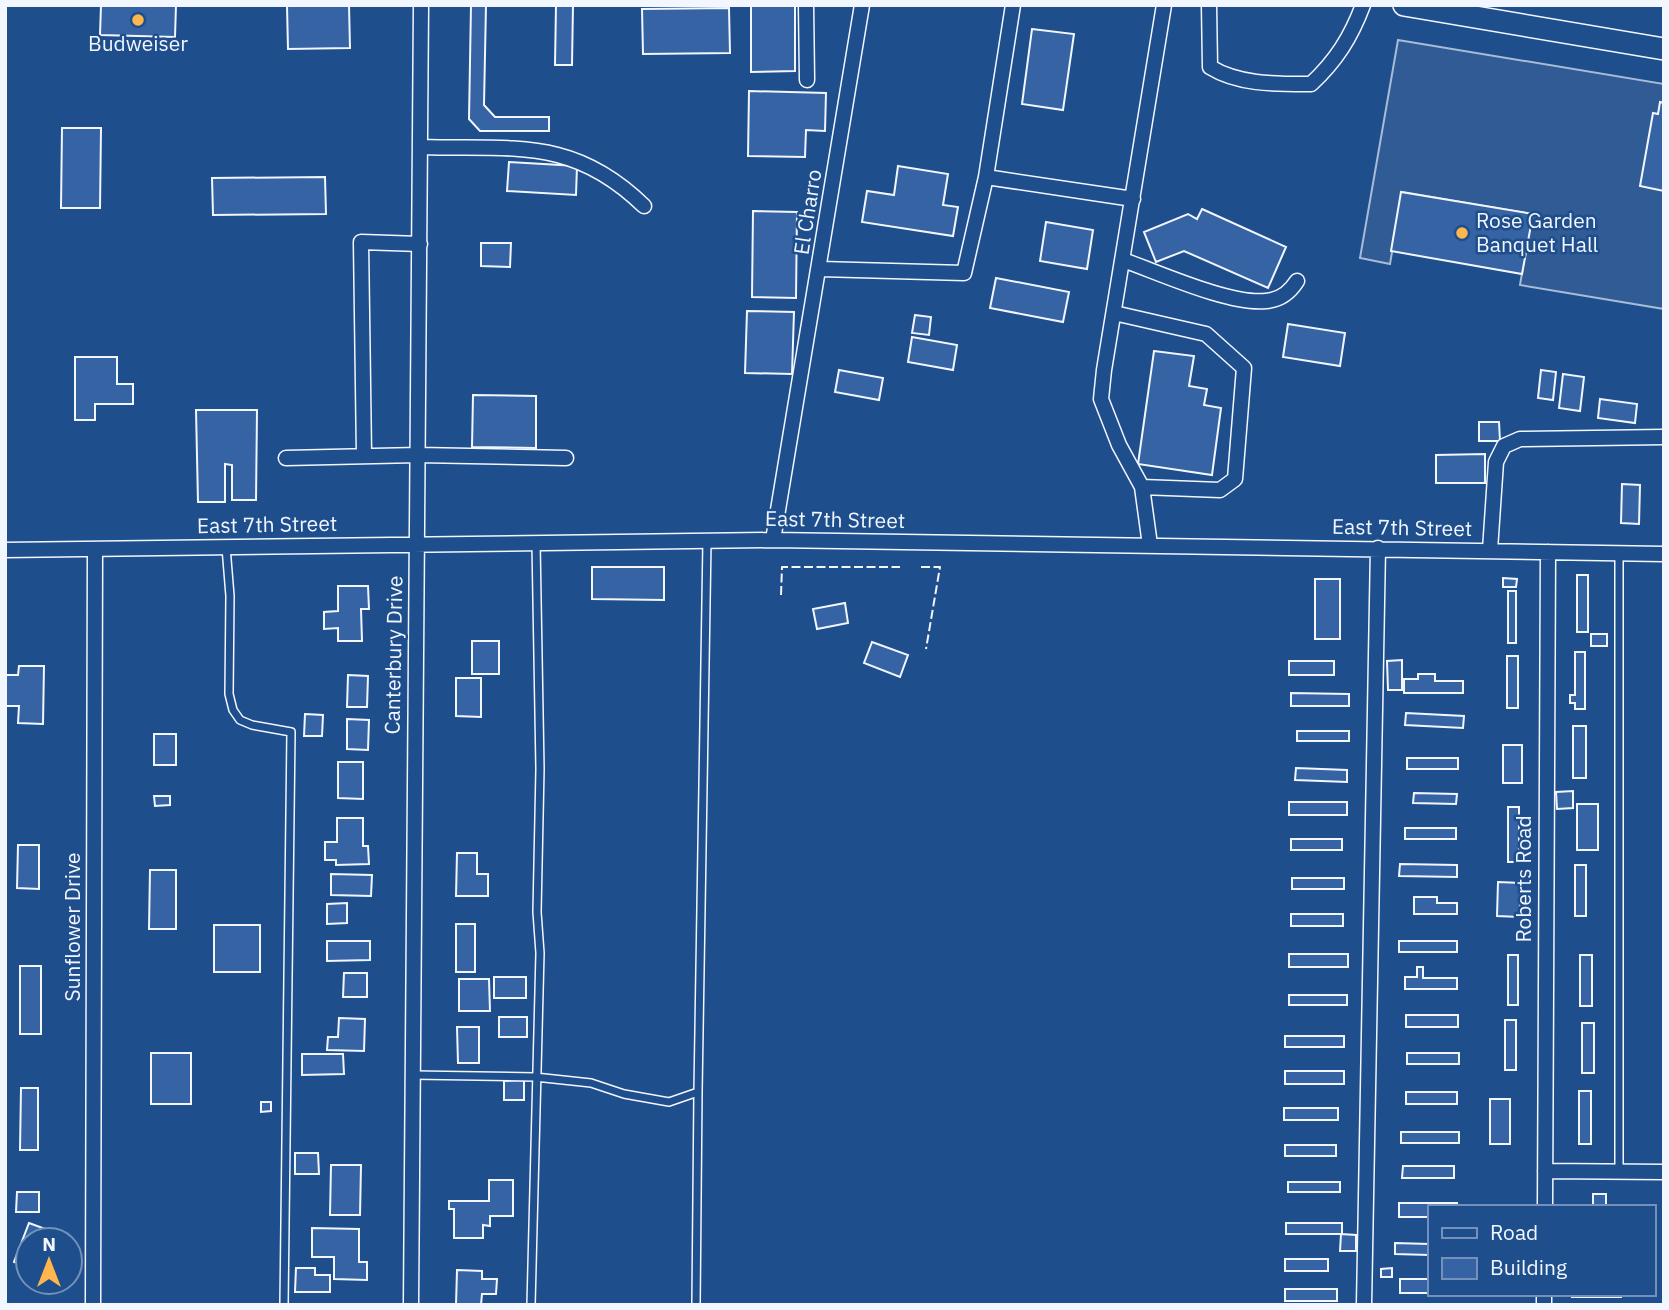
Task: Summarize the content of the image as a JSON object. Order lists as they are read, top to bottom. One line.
{"streets":{"street":["El Charro","East 7th Street","Canterbury Drive","Roberts Road","Sunflower Drive"]},"crossings":[["East 7th Street","Canterbury Drive"],["East 7th Street","Roberts Road"],["East 7th Street","Sunflower Drive"]],"places":["Budweiser","Rose Garden Banquet Hall"],"legend":["Road","Building"],"north":"top"}
